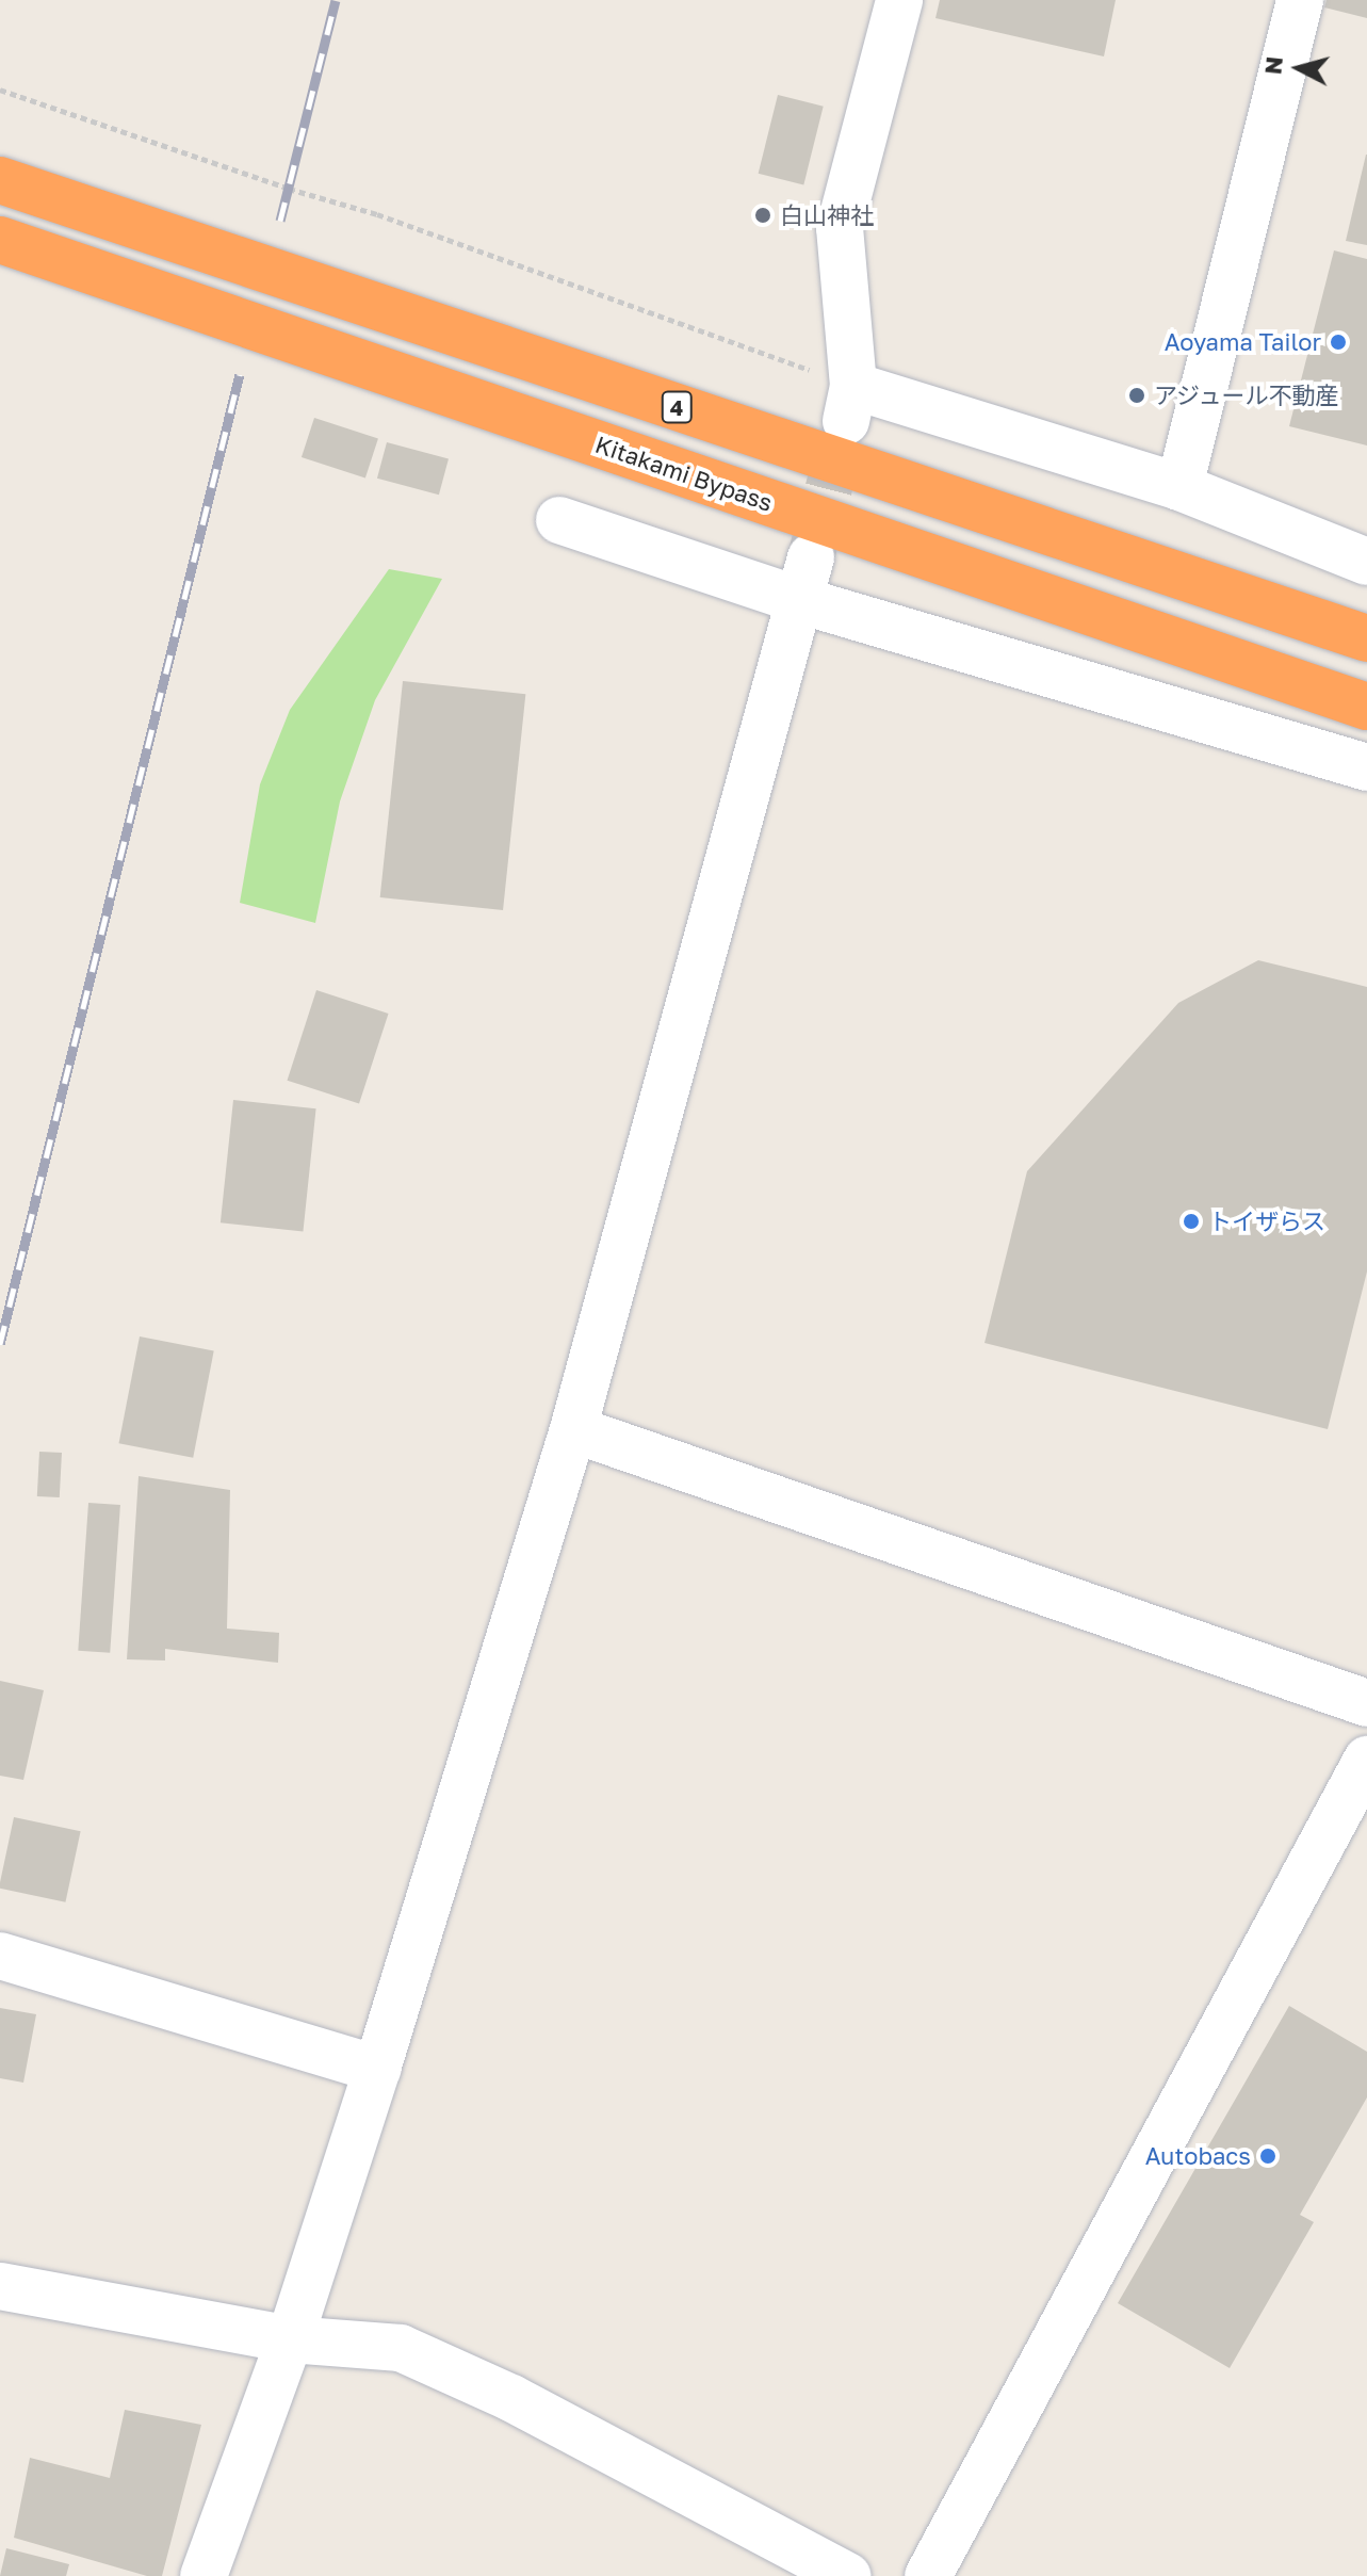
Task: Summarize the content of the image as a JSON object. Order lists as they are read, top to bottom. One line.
{"streets":{"highway":["4","Kitakami Bypass"]},"places":["白山神社","Aoyama Tailor","アジュール不動産","トイザらス","Autobacs"],"north":"left"}
